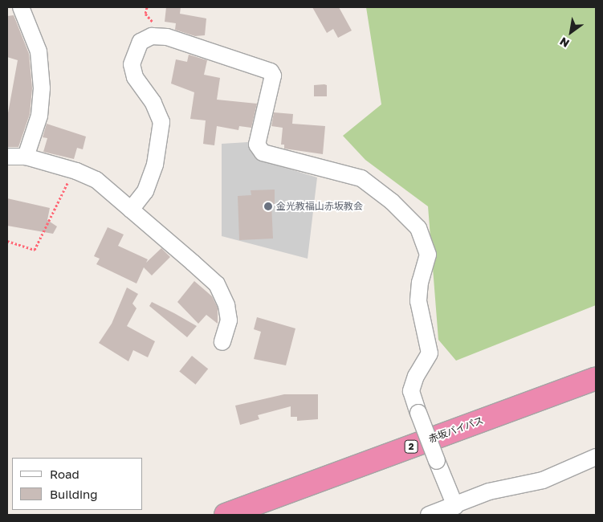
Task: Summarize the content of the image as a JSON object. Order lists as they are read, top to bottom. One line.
{"streets":{"highway":["赤坂バイパス","2"]},"places":["金光教福山赤坂教会"],"legend":["Road","Building"],"north":"bottom left"}
